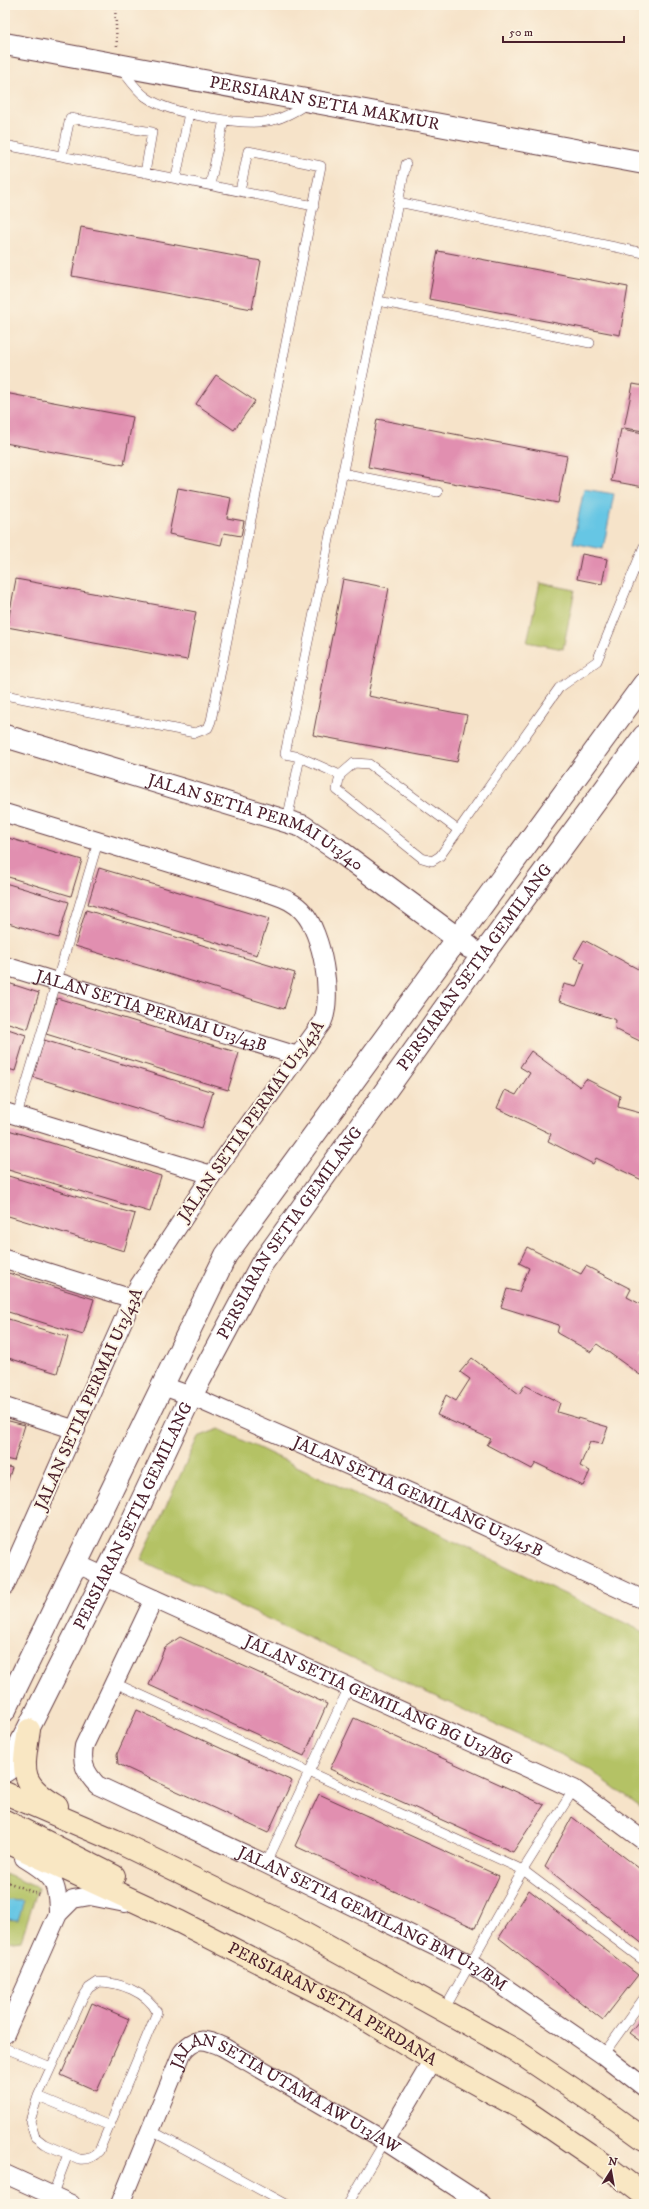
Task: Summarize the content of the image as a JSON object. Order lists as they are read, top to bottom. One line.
{"streets":{"main road":["PERSIARAN SETIA PERDANA"],"street":["PERSIARAN SETIA MAKMUR","JALAN SETIA PERMAI U13/40","PERSIARAN SETIA GEMILANG","JALAN SETIA PERMAI U13/43B","JALAN SETIA PERMAI U13/43A","JALAN SETIA GEMILANG U13/45B","JALAN SETIA GEMILANG BG U13/BG","JALAN SETIA GEMILANG BM U13/BM","JALAN SETIA UTAMA AW U13/AW"]},"crossings":[["JALAN SETIA PERMAI U13/40","PERSIARAN SETIA GEMILANG"],["PERSIARAN SETIA GEMILANG","JALAN SETIA GEMILANG U13/45B"],["PERSIARAN SETIA GEMILANG","JALAN SETIA GEMILANG BG U13/BG"],["JALAN SETIA PERMAI U13/43B","JALAN SETIA PERMAI U13/43A"]],"scale_bar":"50 m","north":"top"}
